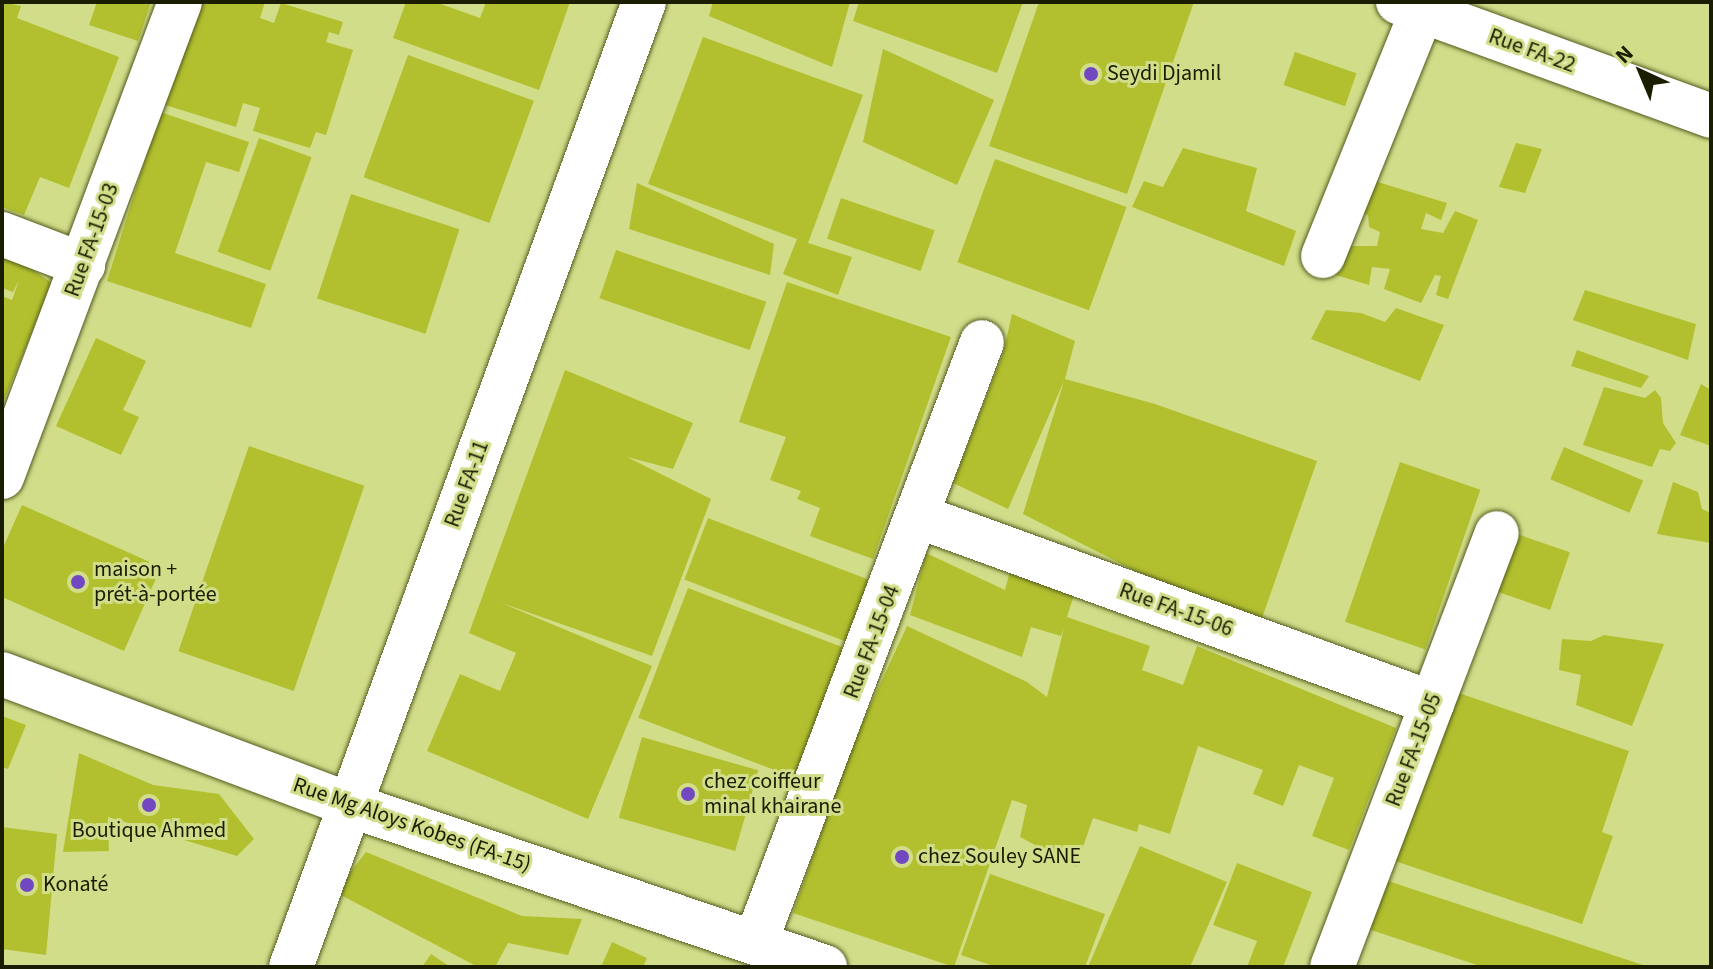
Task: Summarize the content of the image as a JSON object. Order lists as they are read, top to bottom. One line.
{"streets":{"street":["Rue FA-22","Rue FA-15-03","Rue FA-11","Rue FA-15-06","Rue FA-15-04","Rue FA-15-05","Rue Mg Aloys Kobes (FA-15)"]},"crossings":[["Rue FA-11","Rue Mg Aloys Kobes (FA-15)"],["Rue FA-15-06","Rue FA-15-04"],["Rue FA-15-06","Rue FA-15-05"],["Rue FA-15-04","Rue Mg Aloys Kobes (FA-15)"]],"places":["Seydi Djamil","maison + prét-à-portée","chez coiffeur minal khairane","Boutique Ahmed","chez Souley SANE","Konaté"],"north":"top left"}
